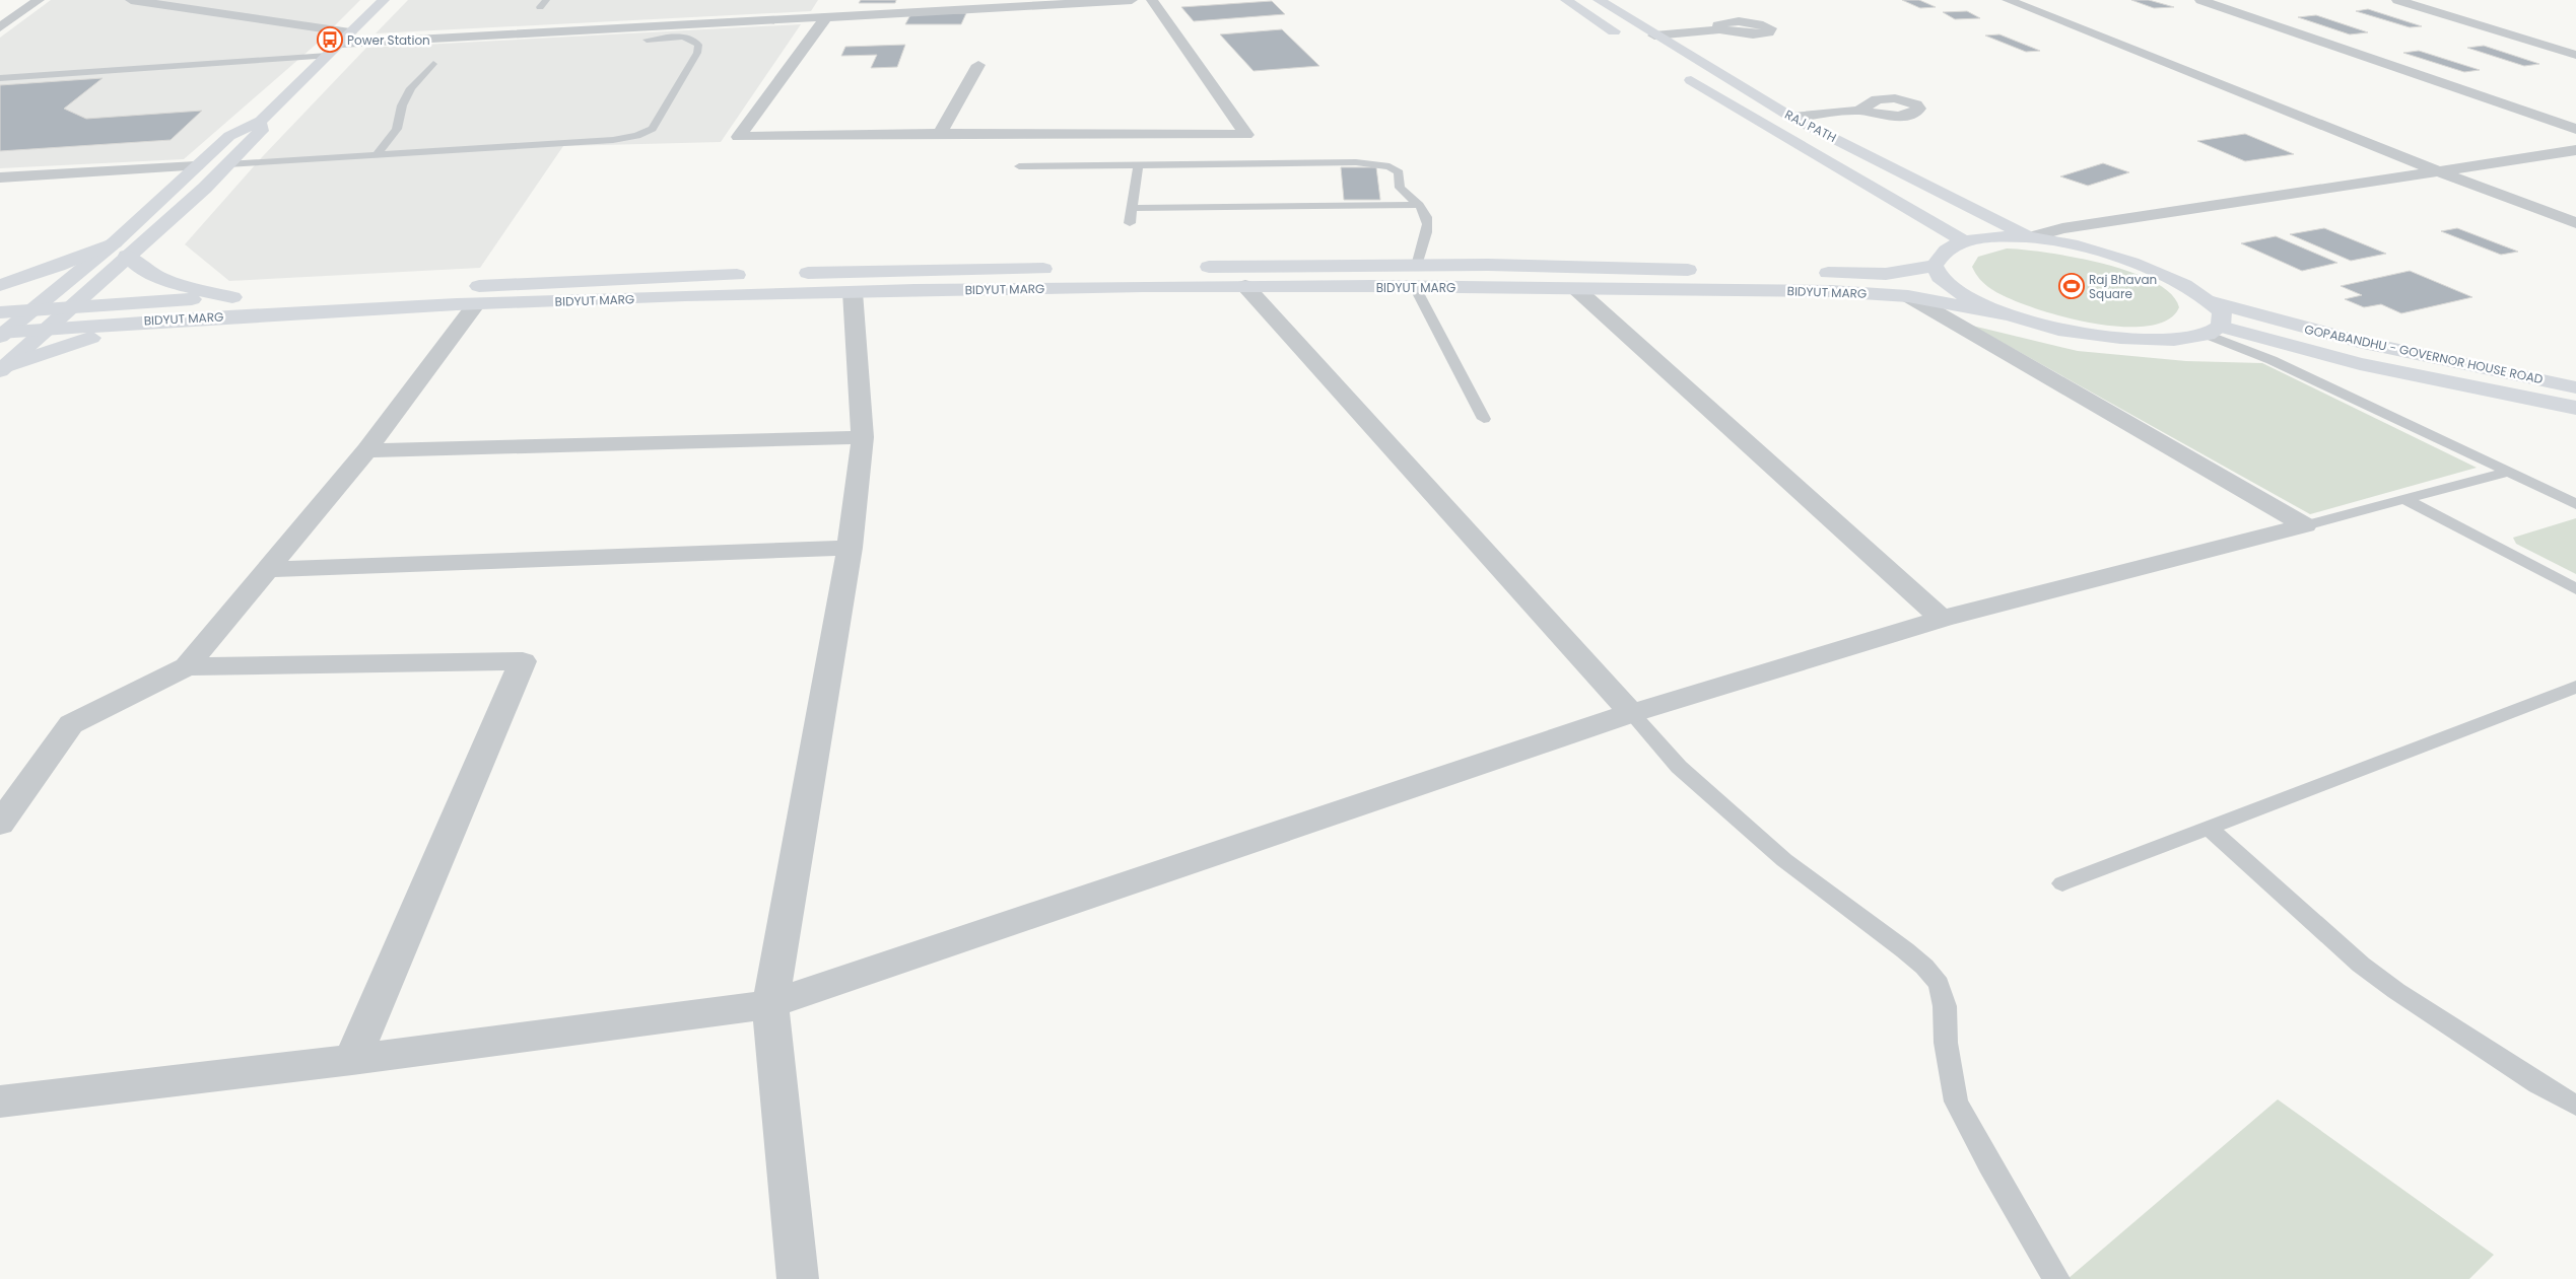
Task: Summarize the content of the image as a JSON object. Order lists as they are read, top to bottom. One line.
{"streets":{"main road":["RAJ PATH","BIDYUT MARG","GOPABANDHU - GOVERNOR HOUSE ROAD"]},"places":{"bus stop":["Power Station"],"sports":["Raj Bhavan Square"]}}
